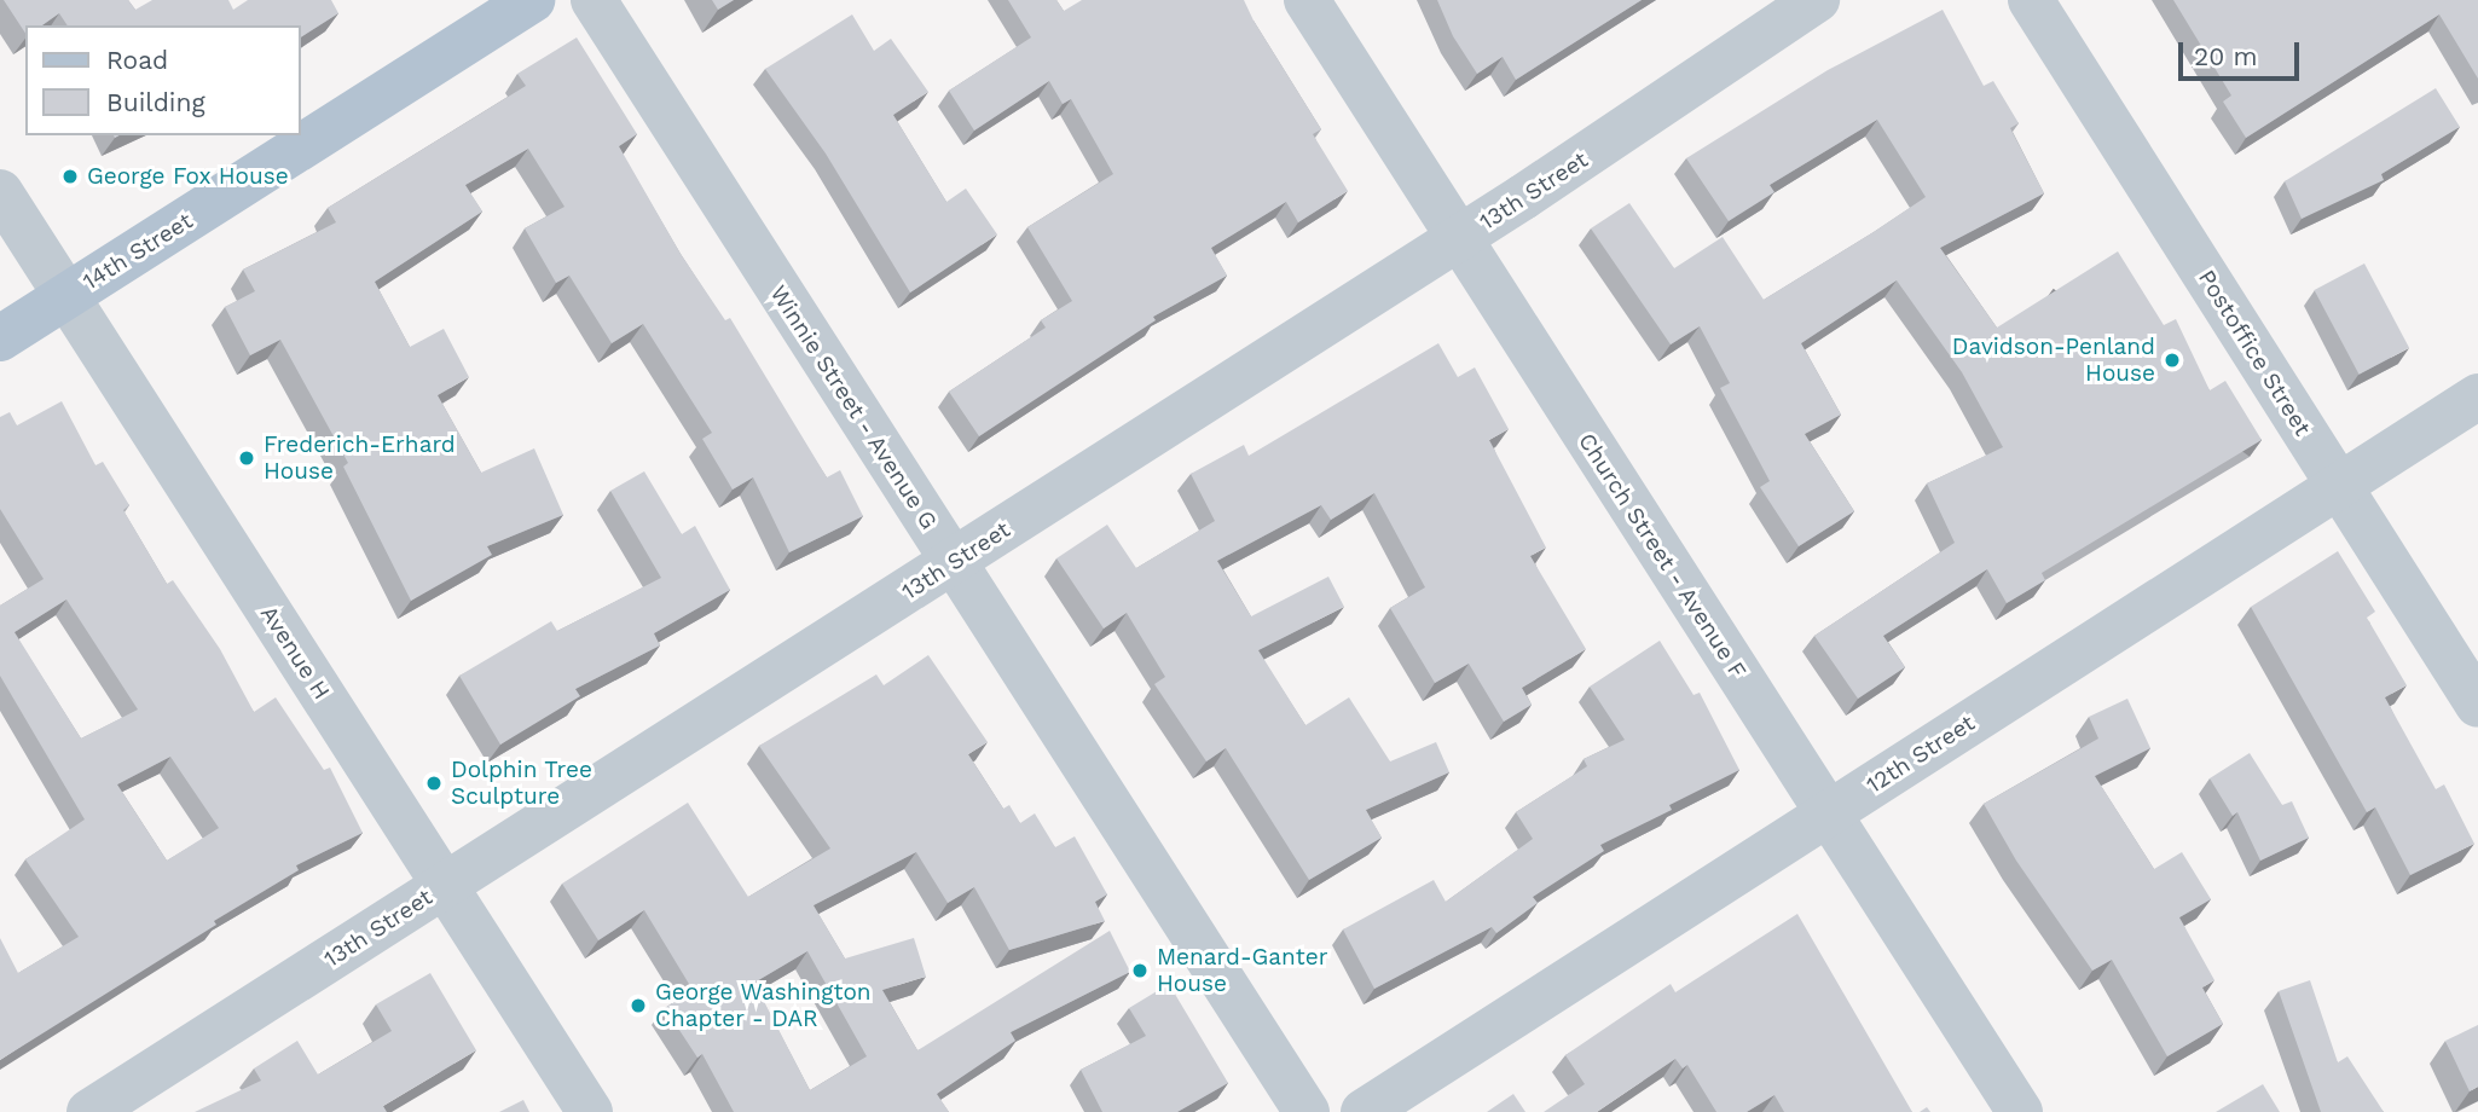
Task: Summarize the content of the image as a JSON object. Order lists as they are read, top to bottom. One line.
{"streets":{"main road":["14th Street"],"street":["13th Street","Postoffice Street","Winnie Street - Avenue G","Church Street - Avenue F","Avenue H","12th Street"]},"crossings":[["13th Street","Winnie Street - Avenue G"],["13th Street","Church Street - Avenue F"],["13th Street","Avenue H"],["14th Street","Avenue H"],["Postoffice Street","12th Street"],["Church Street - Avenue F","12th Street"]],"places":["George Fox House","Davidson-Penland House","Frederich-Erhard House","Dolphin Tree Sculpture","Menard-Ganter House","George Washington Chapter - DAR"],"legend":["Road","Building"],"scale_bar":"20 m"}
